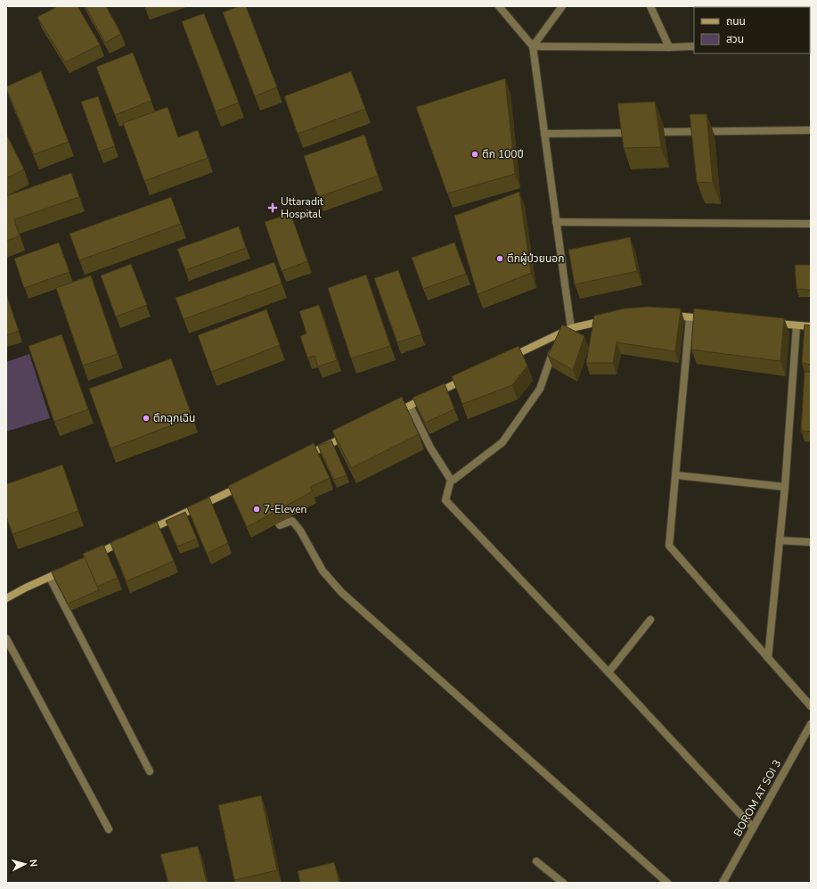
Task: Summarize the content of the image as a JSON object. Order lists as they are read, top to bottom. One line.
{"streets":{"street":["BOROM AT SOI 3"]},"places":{"other":["ตึก 100ปี","ตึกผู้ป่วยนอก","ตึกฉุกเฉิน","7-Eleven"],"health":["Uttaradit Hospital"]},"legend":["ถนน","สวน"],"north":"right"}
